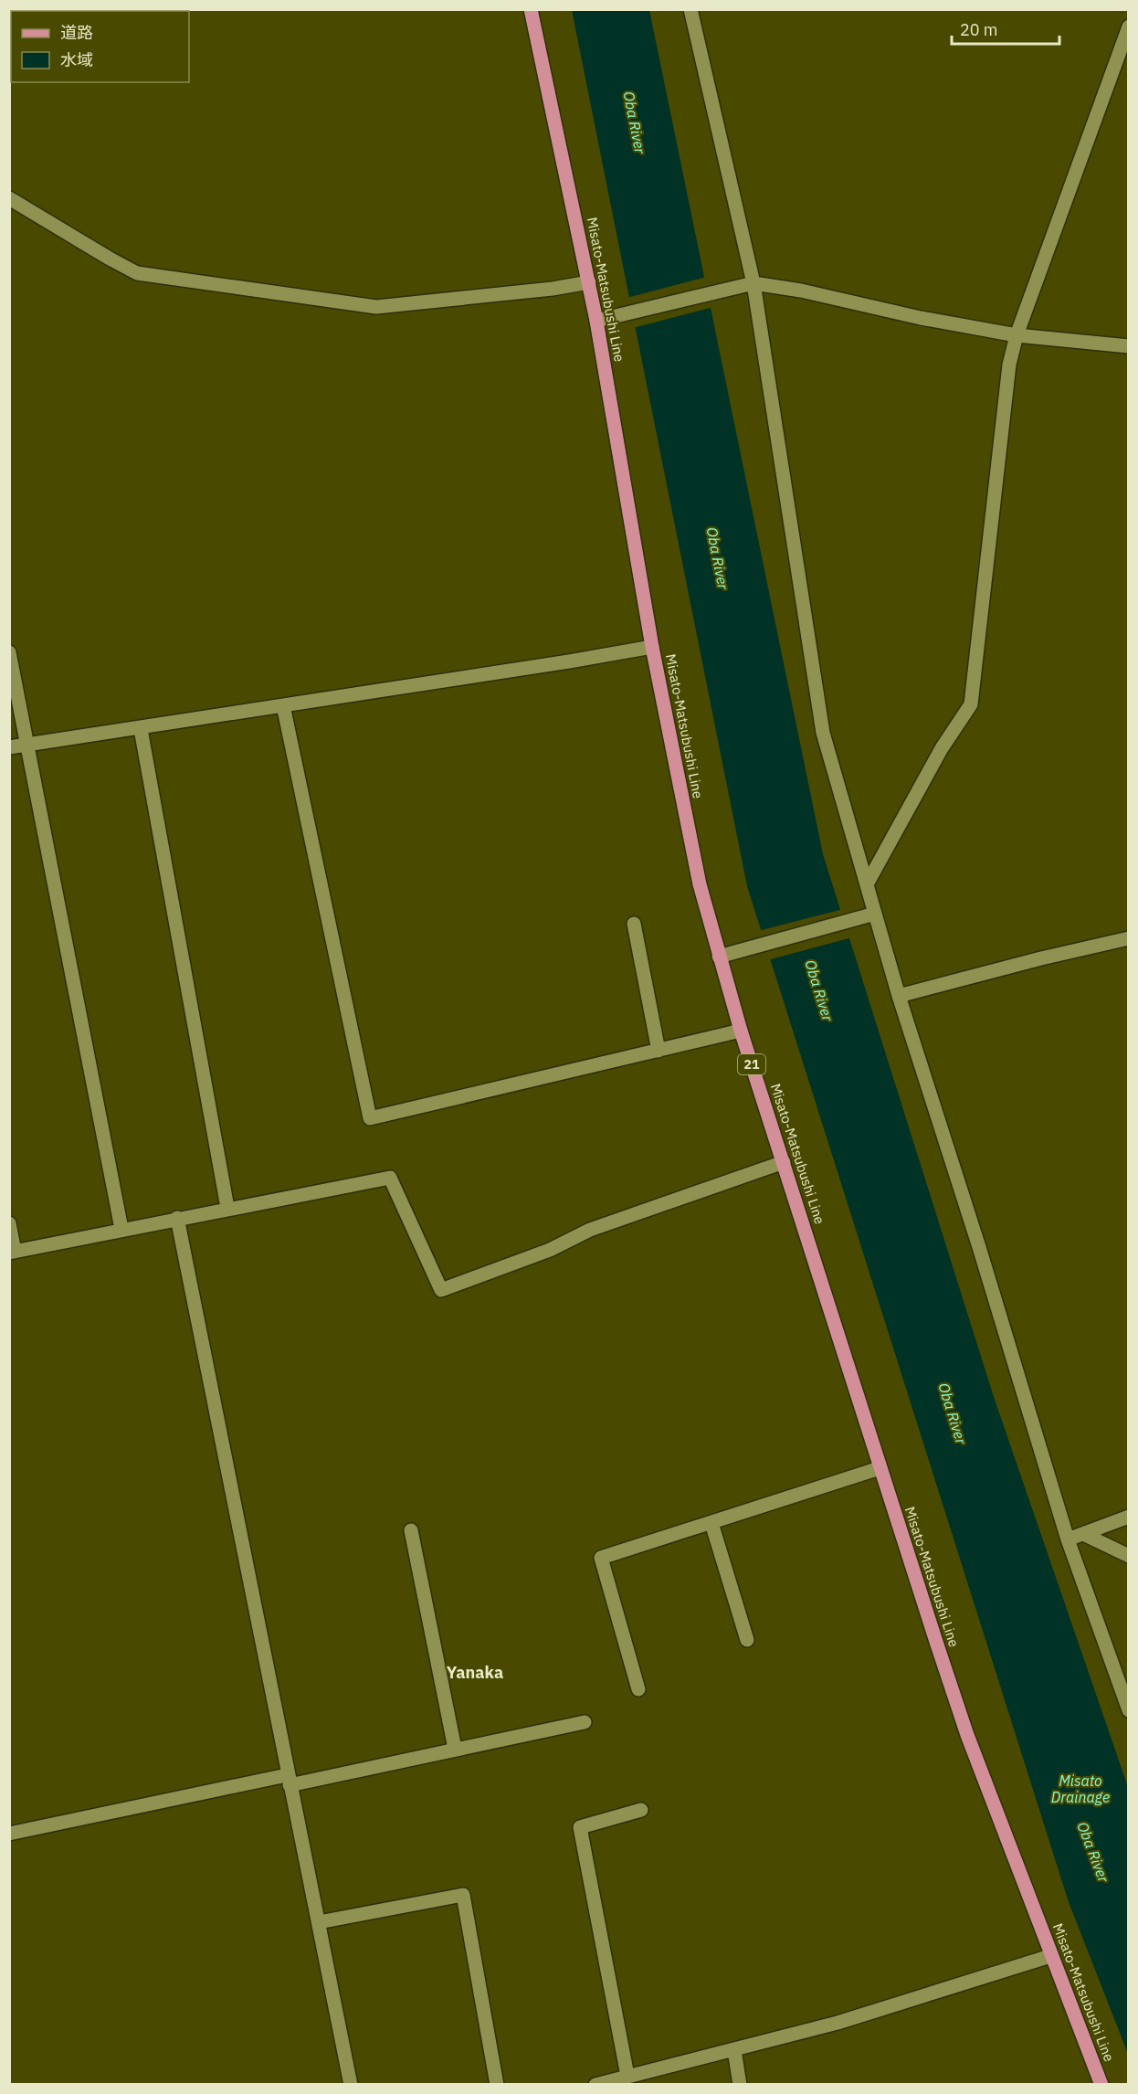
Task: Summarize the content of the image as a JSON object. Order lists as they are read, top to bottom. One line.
{"streets":{"main road":["Misato-Matsubushi Line","21"]},"districts":["Yanaka"],"water":["Oba River","Misato Drainage"],"legend":["道路","水域"],"scale_bar":"20 m"}
